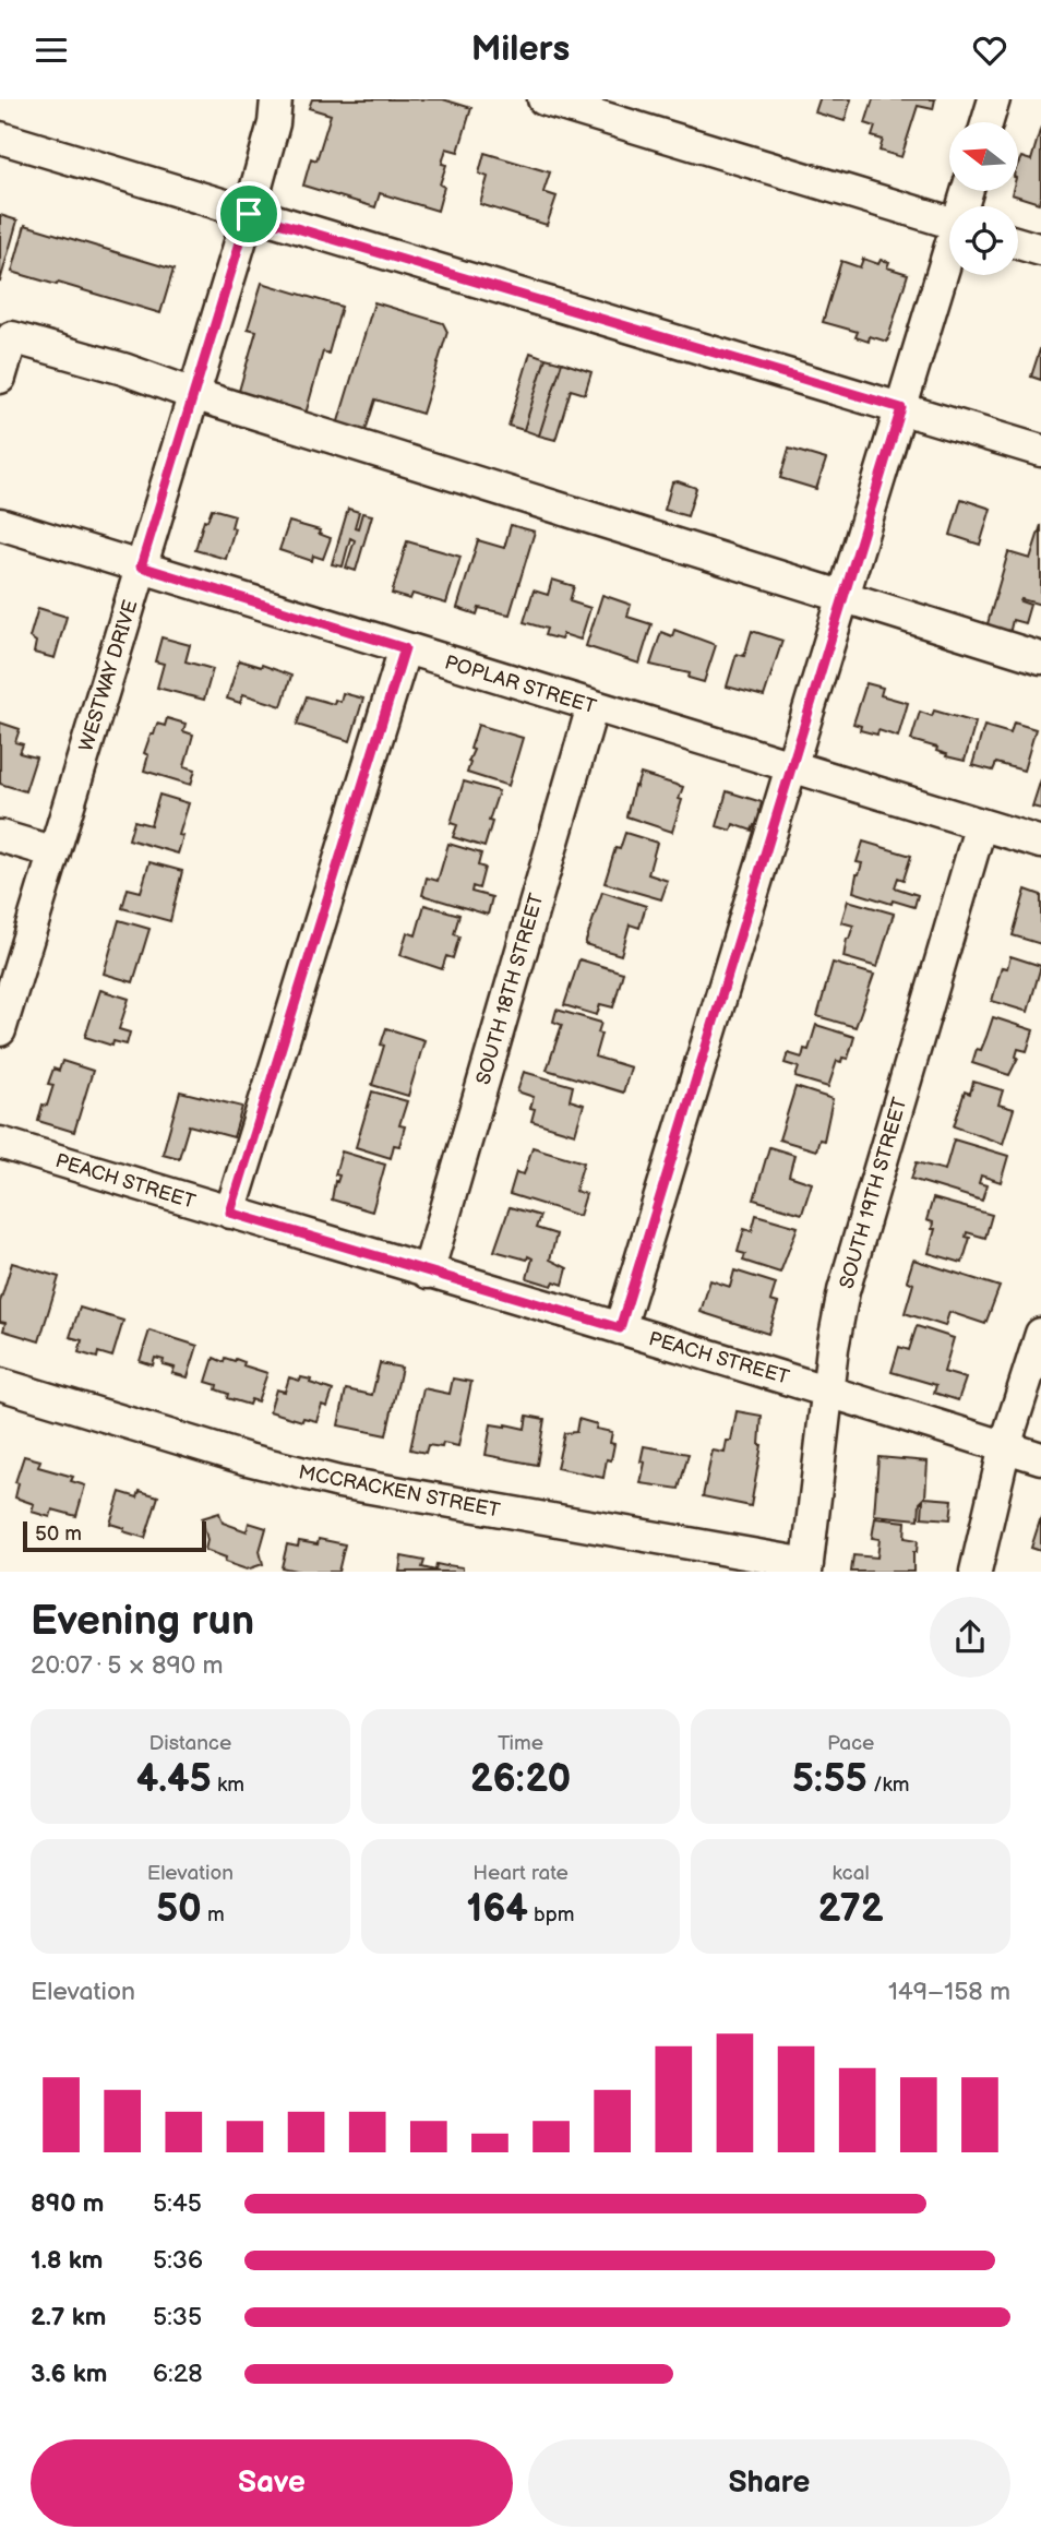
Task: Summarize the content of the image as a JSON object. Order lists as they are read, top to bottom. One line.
{"streets":{"street":["WESTWAY DRIVE","POPLAR STREET","SOUTH 18TH STREET","PEACH STREET","SOUTH 19TH STREET","MCCRACKEN STREET"]},"crossings":[["WESTWAY DRIVE","POPLAR STREET"],["POPLAR STREET","SOUTH 18TH STREET"],["POPLAR STREET","SOUTH 19TH STREET"],["SOUTH 18TH STREET","PEACH STREET"],["PEACH STREET","SOUTH 19TH STREET"],["SOUTH 19TH STREET","MCCRACKEN STREET"]],"scale_bar":"50 m","north":"left","page":{"header":"Milers","scale":"50 m","heading":["Evening run","20:07 · 5 × 890 m"],"stats":[["Distance","4.45 km"],["Time","26:20"],["Pace","5:55 /km"],["Elevation","50 m"],["Heart rate","164 bpm"],["kcal","272"]],"chart":["Elevation","149–158 m"],"list":[{"name":"890 m","note":"5:45"},{"name":"1.8 km","note":"5:36"},{"name":"2.7 km","note":"5:35"},{"name":"3.6 km","note":"6:28"}],"buttons":["Save","Share"]}}
